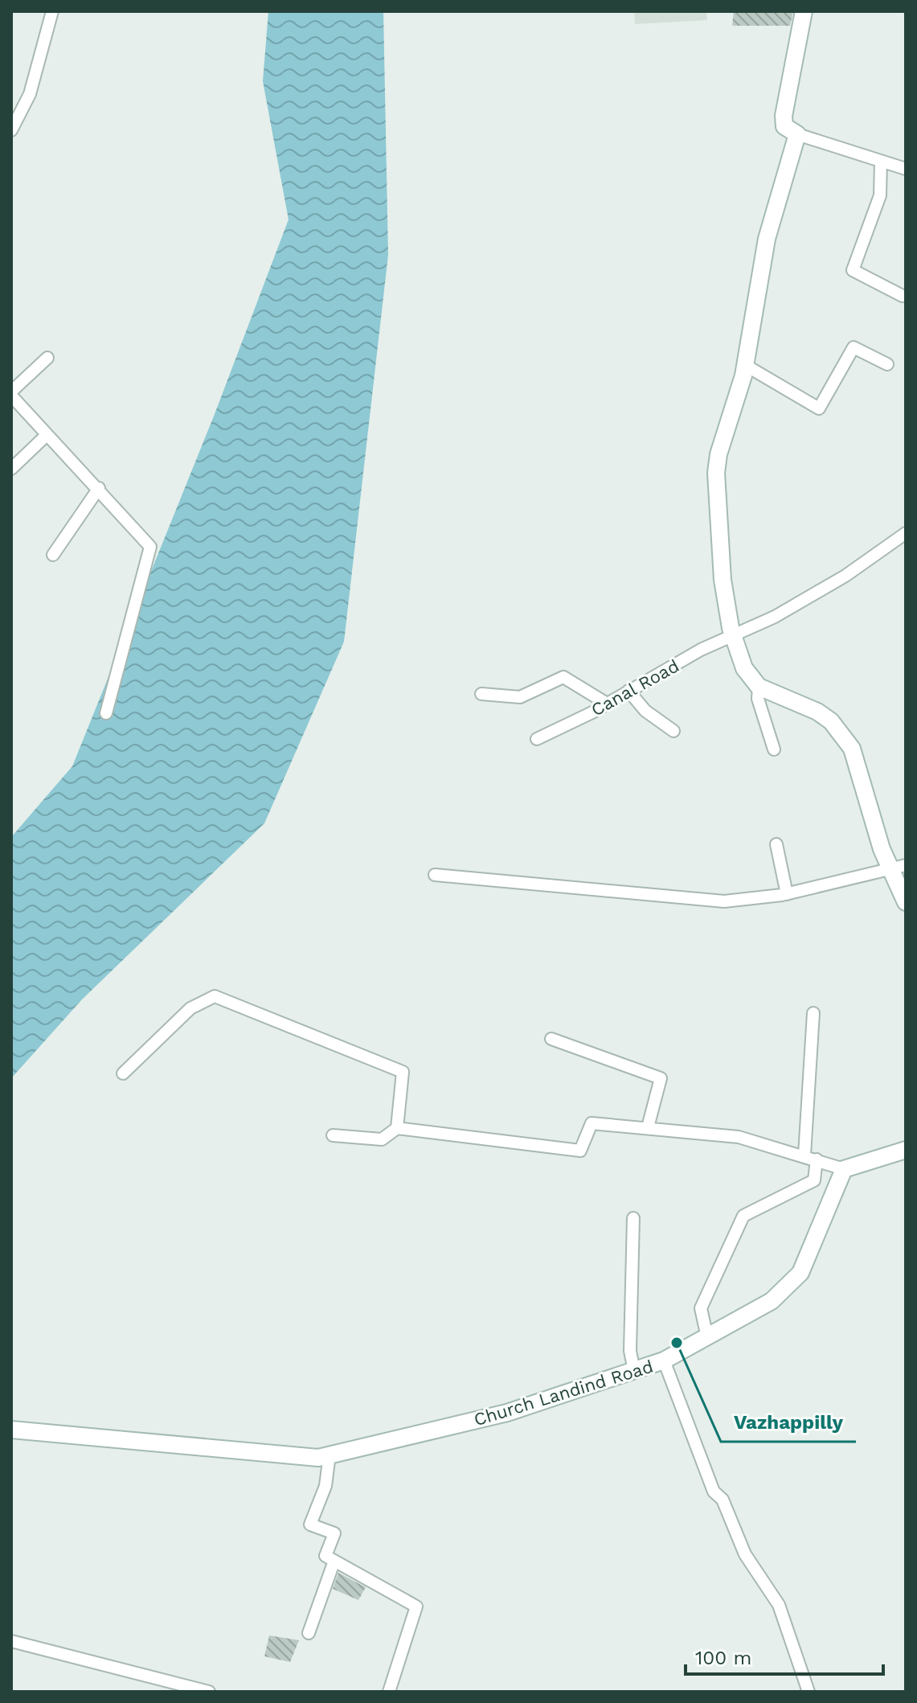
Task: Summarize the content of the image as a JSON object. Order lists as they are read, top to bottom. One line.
{"streets":{"main road":["Church Landind Road"],"street":["Canal Road"]},"places":["Vazhappilly"],"scale_bar":"100 m"}
